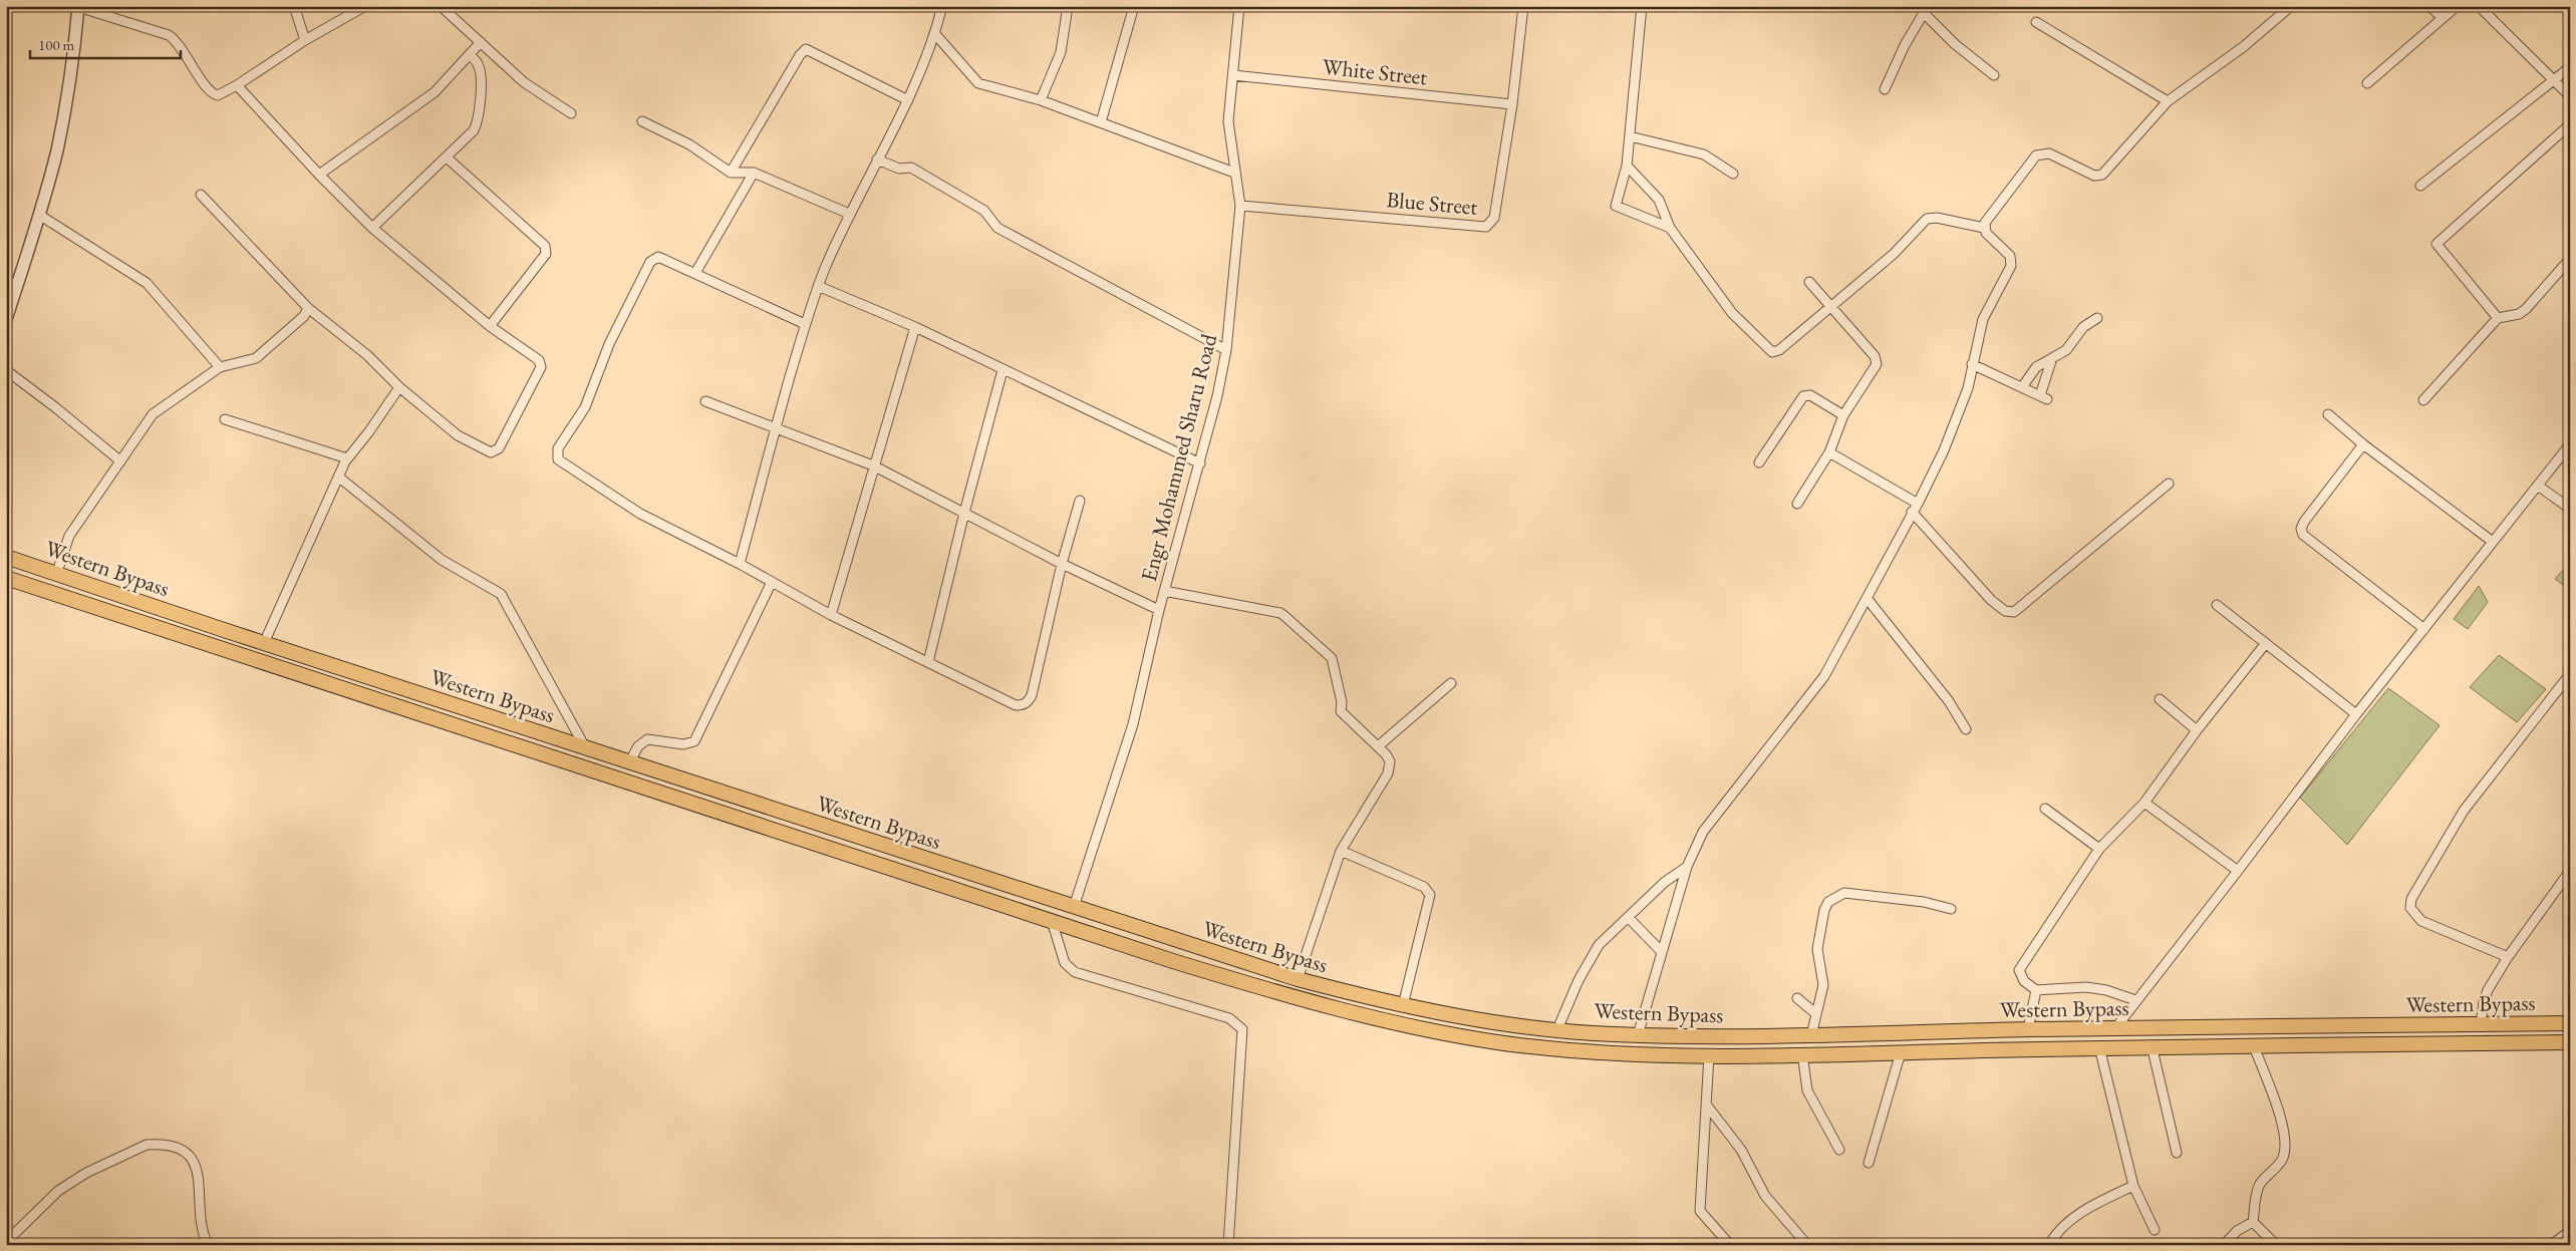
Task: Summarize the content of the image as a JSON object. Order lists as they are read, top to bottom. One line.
{"streets":{"main road":["Western Bypass"],"street":["White Street","Blue Street","Engr Mohammed Sharu Road"]},"crossings":[["White Street","Blue Street"],["White Street","Engr Mohammed Sharu Road"],["Blue Street","Engr Mohammed Sharu Road"],["Engr Mohammed Sharu Road","Western Bypass"]],"scale_bar":"100 m"}
